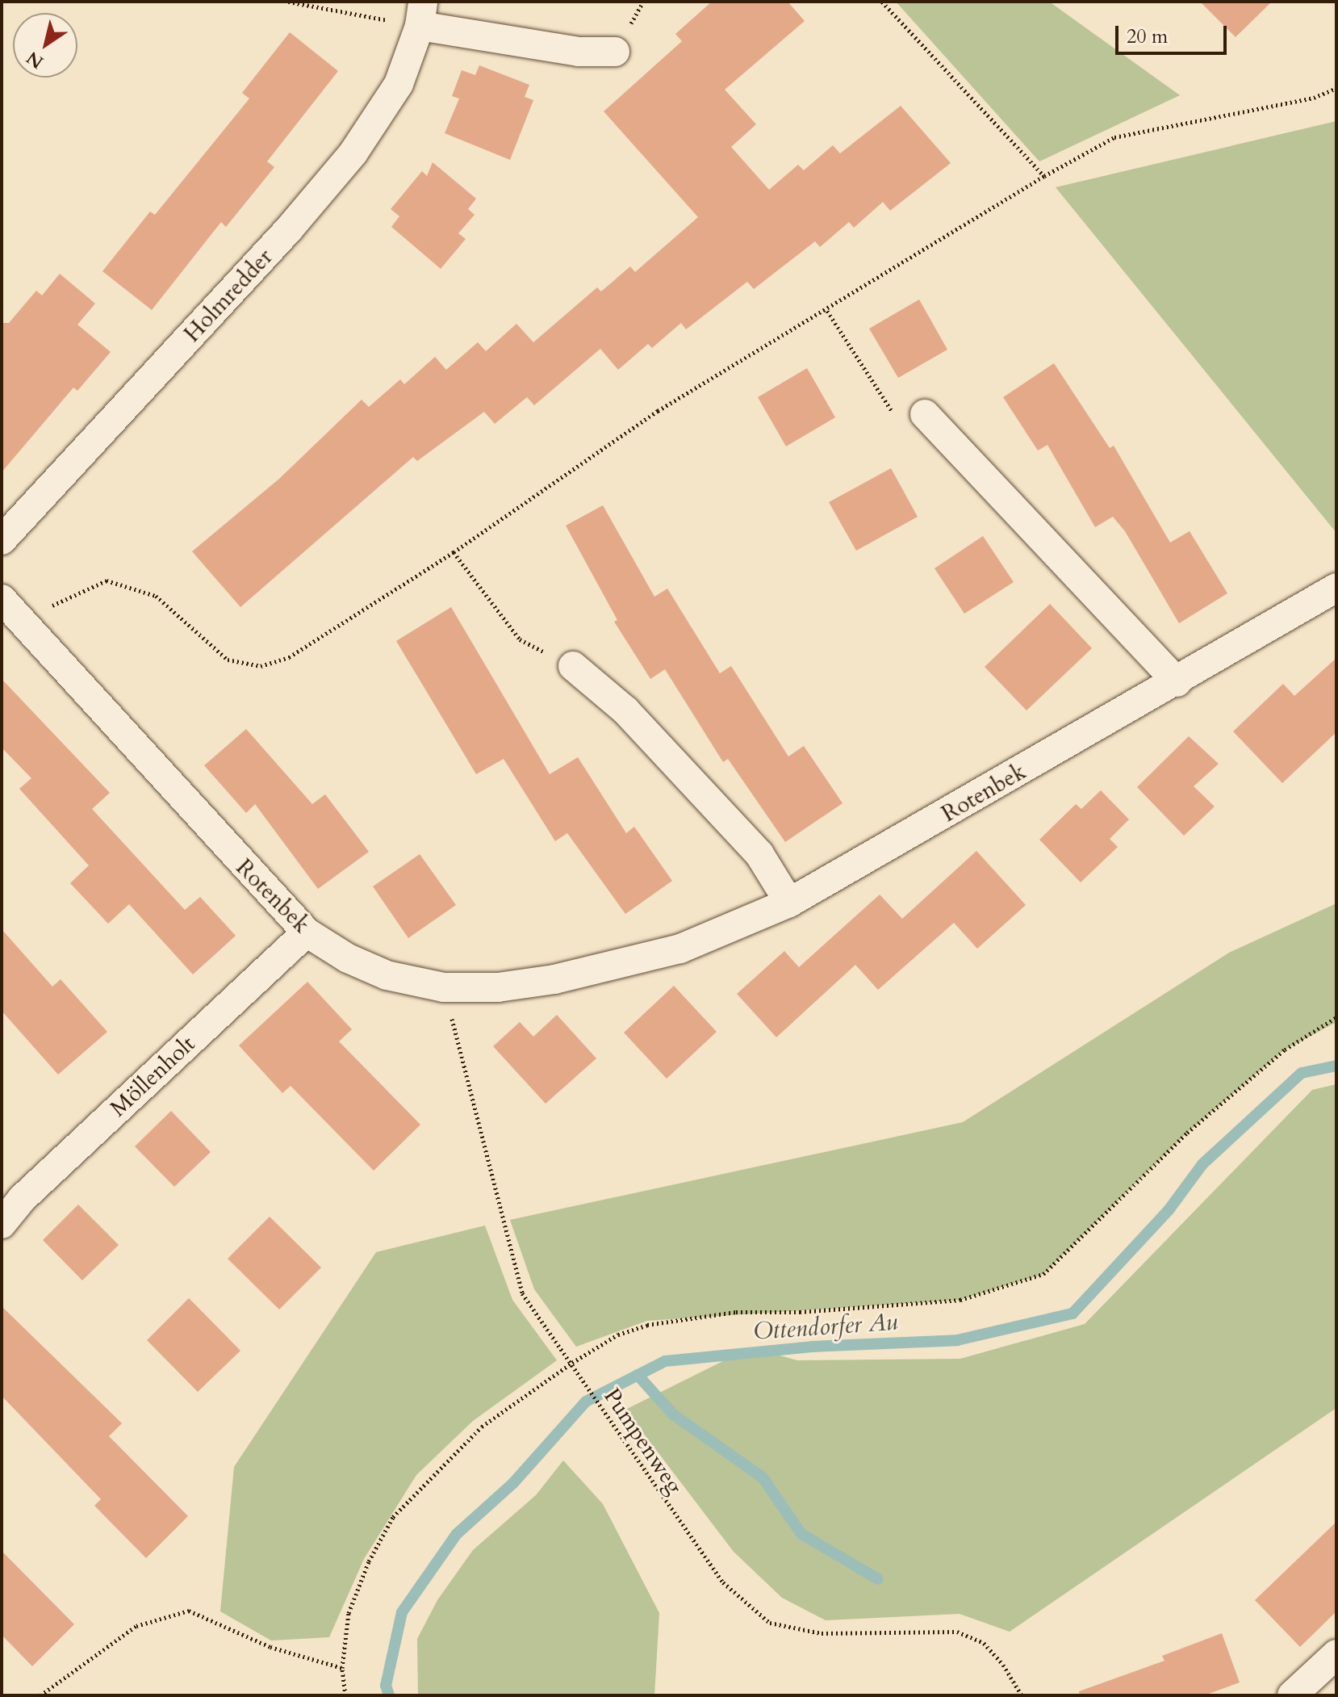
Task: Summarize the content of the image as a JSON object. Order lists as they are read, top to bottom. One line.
{"streets":{"street":["Holmredder","Rotenbek","Möllenholt"],"path":["Pumpenweg"]},"crossings":[["Rotenbek","Möllenholt"],["Rotenbek","Pumpenweg"]],"water":["Ottendorfer Au"],"scale_bar":"20 m","north":"bottom left"}
